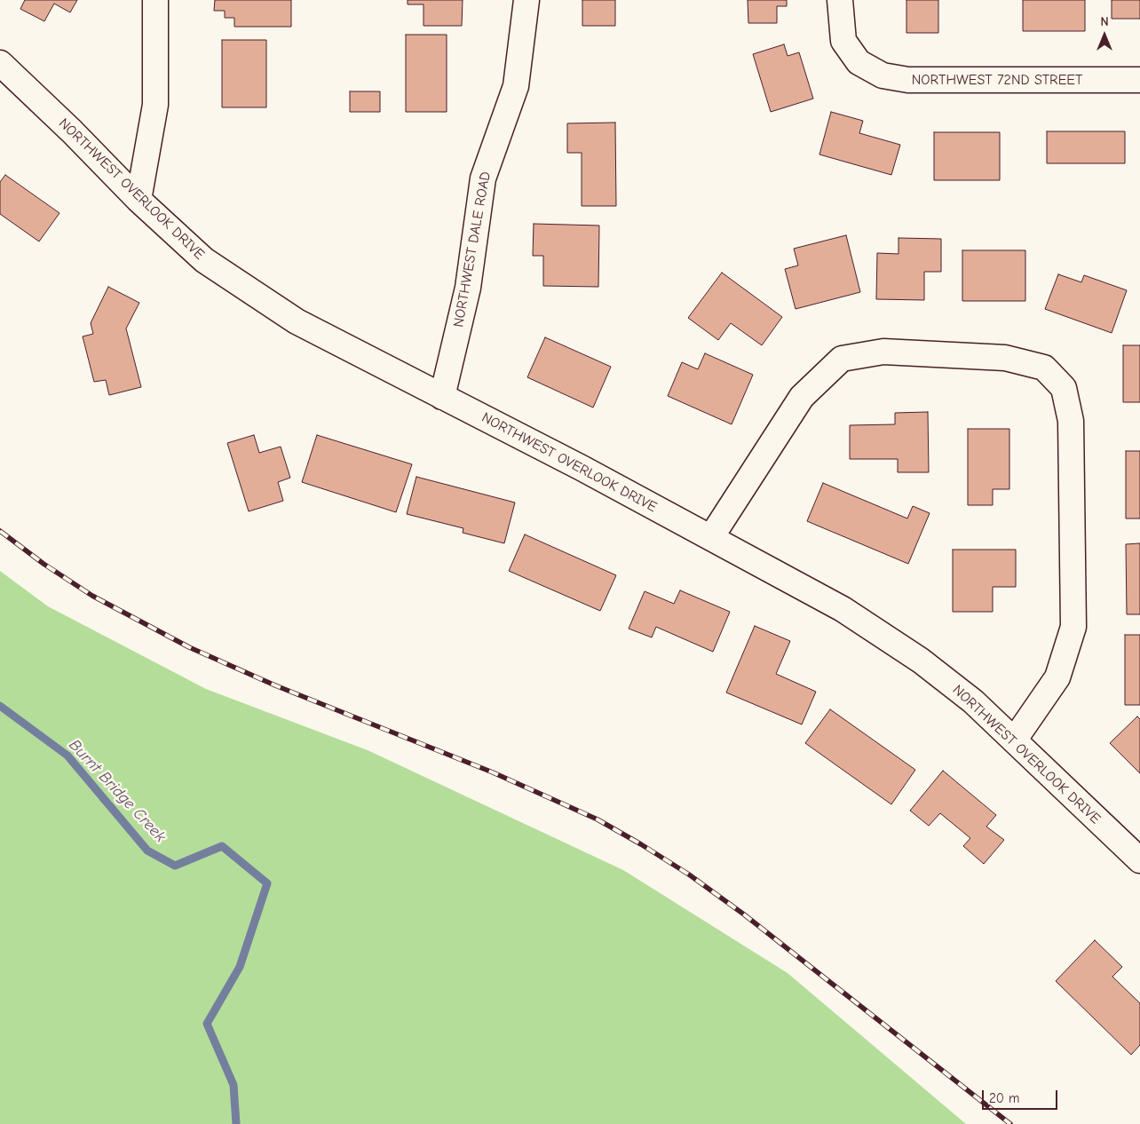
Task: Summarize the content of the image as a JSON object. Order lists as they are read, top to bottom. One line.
{"streets":{"street":["NORTHWEST 72ND STREET","NORTHWEST OVERLOOK DRIVE","NORTHWEST DALE ROAD"]},"crossings":[["NORTHWEST OVERLOOK DRIVE","NORTHWEST DALE ROAD"]],"water":["Burnt Bridge Creek"],"scale_bar":"20 m","north":"top"}
